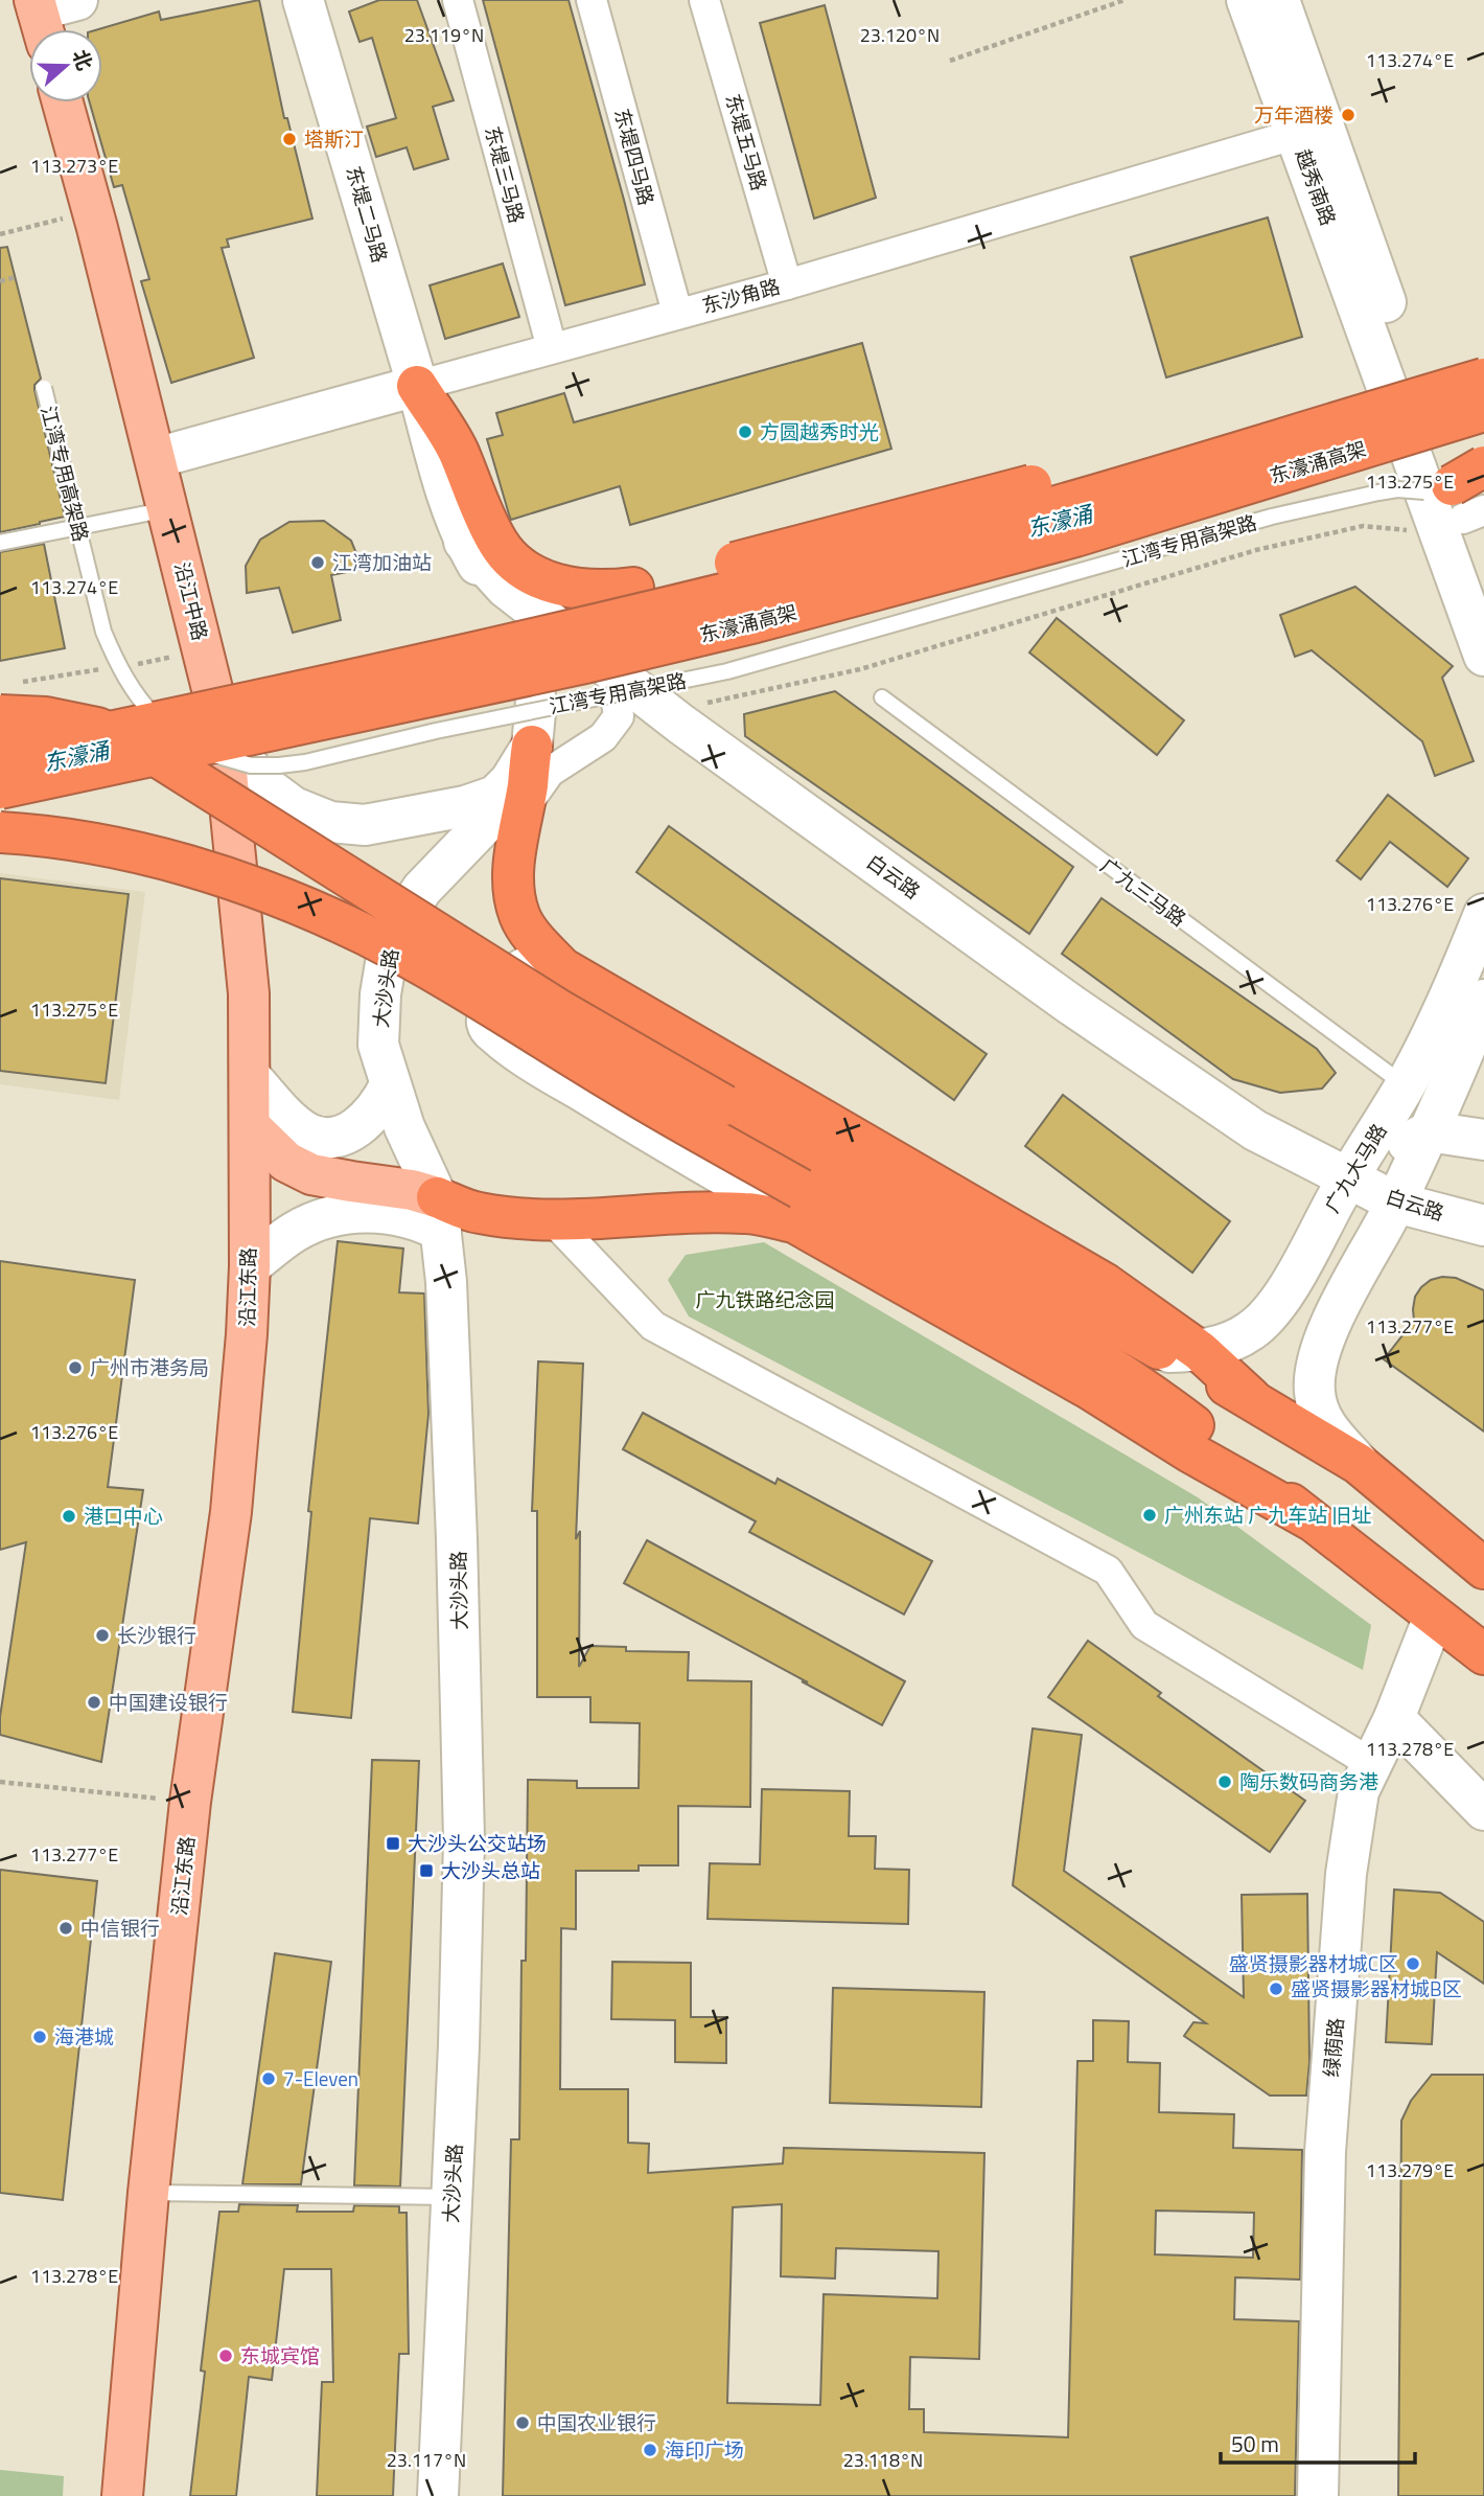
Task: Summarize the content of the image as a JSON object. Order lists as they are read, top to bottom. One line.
{"streets":{"highway":["东濠涌高架"],"main road":["越秀南路","东堤二马路","东沙角路","沿江中路","白云路","大沙头路","广九大马路","沿江东路","绿荫路"],"street":["东堤五马路","东堤四马路","东堤三马路"],"lane":["江湾专用高架路","广九三马路"]},"crossings":[["东堤五马路","东沙角路"],["东堤四马路","东沙角路"],["东堤三马路","东沙角路"],["越秀南路","东沙角路"],["越秀南路","东濠涌高架"],["越秀南路","江湾专用高架路"],["东堤二马路","东沙角路"],["东堤二马路","白云路"],["东沙角路","沿江中路"],["沿江中路","沿江东路"],["白云路","广九大马路"],["广九三马路","广九大马路"]],"water":["东濠涌"],"parks":["广九铁路纪念园"],"places":{"other":["万年酒楼","塔斯汀","方圆越秀时光","江湾加油站","广州市港务局","广州东站 广九车站 旧址","港口中心","长沙银行","中国建设银行","陶乐数码商务港","中信银行","盛贤摄影器材城C区","盛贤摄影器材城B区","海港城","7-Eleven","东城宾馆","中国农业银行","海印广场"],"transit":["大沙头公交站场","大沙头总站"]},"scale_bar":"50 m","north":"right","coordinates":["23.119°N","23.120°N","113.274°E","113.273°E","113.275°E","113.276°E","113.277°E","113.278°E","113.279°E","23.117°N","23.118°N"]}
